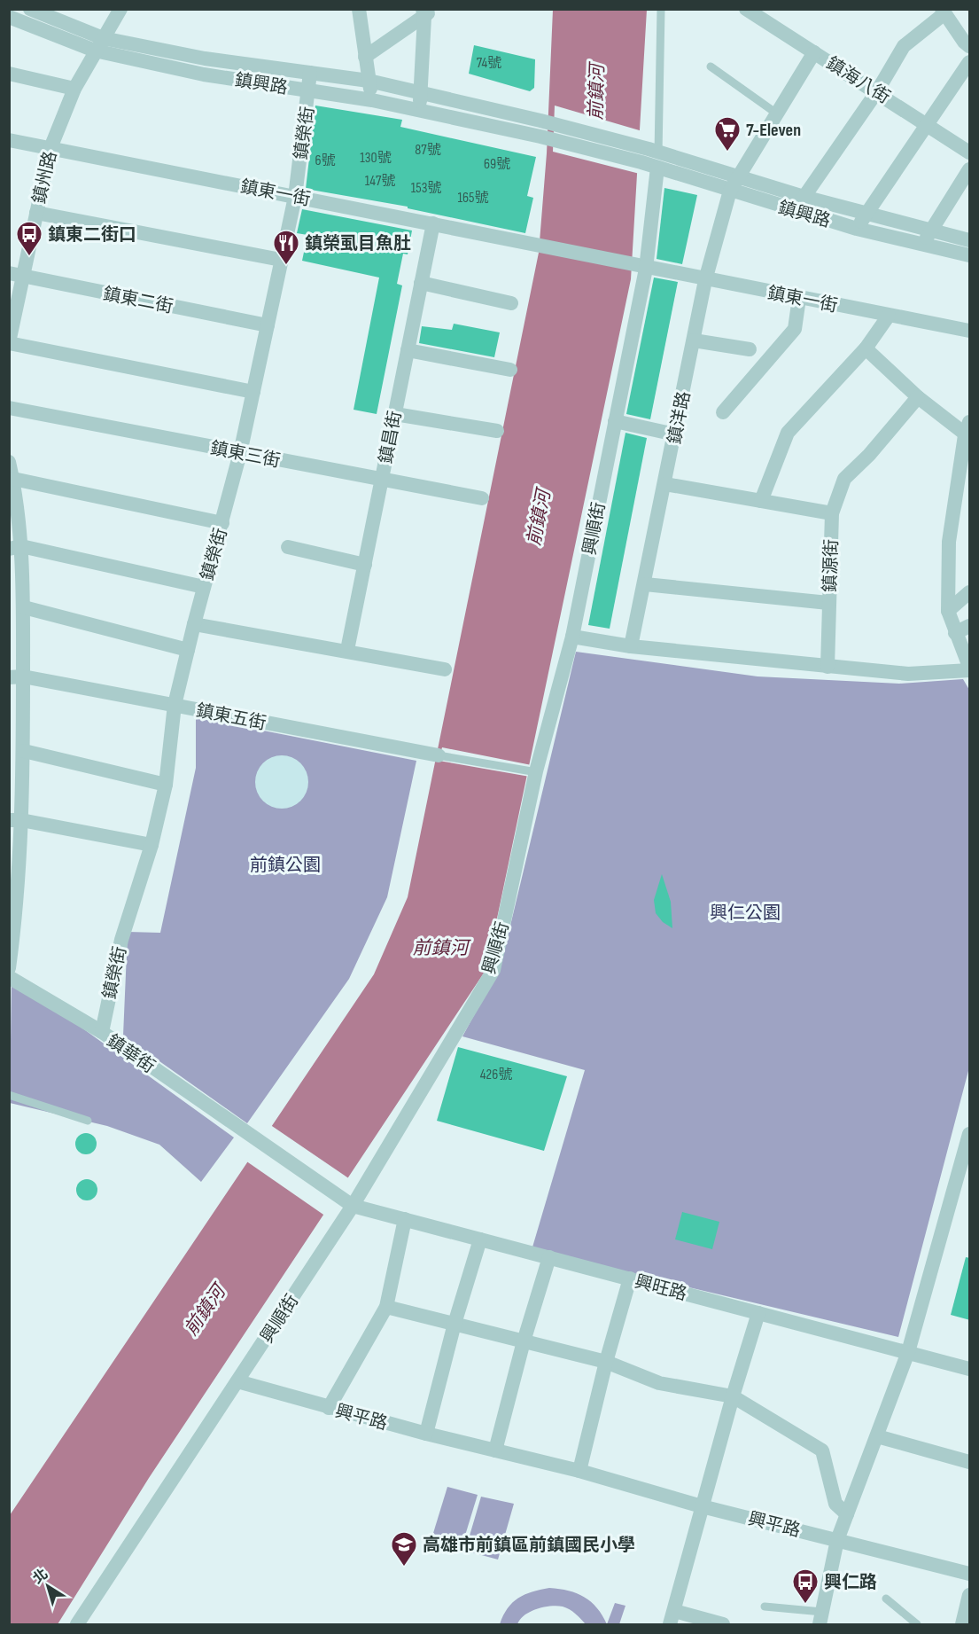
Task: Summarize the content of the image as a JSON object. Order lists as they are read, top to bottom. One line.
{"streets":{"street":["鎮海八街","鎮興路","鎮榮街","鎮州路","鎮東一街","鎮東二街","鎮洋路","鎮昌街","鎮東三街","興順街","鎮源街","鎮東五街","鎮華街","興旺路","興平路"]},"crossings":[["鎮海八街","鎮洋路"],["鎮興路","鎮榮街"],["鎮興路","鎮州路"],["鎮興路","鎮洋路"],["鎮興路","興順街"],["鎮榮街","鎮東一街"],["鎮榮街","鎮東二街"],["鎮榮街","鎮東三街"],["鎮榮街","鎮東五街"],["鎮榮街","鎮華街"],["鎮州路","鎮東一街"],["鎮州路","鎮東二街"],["鎮東一街","鎮洋路"],["鎮東一街","鎮昌街"],["鎮東一街","興順街"],["鎮洋路","鎮源街"],["鎮昌街","鎮東三街"],["興順街","鎮華街"],["興順街","興旺路"],["興順街","興平路"],["鎮華街","興旺路"]],"water":["前鎮河"],"parks":["前鎮公園","興仁公園"],"places":{"supermarket":["7-Eleven"],"bus stop":["鎮東二街口","興仁路"],"restaurant":["鎮榮虱目魚肚"],"school or university":["高雄市前鎮區前鎮國民小學"]},"house_numbers":["74號","87號","130號","6號","69號","147號","153號","165號","426號"],"north":"top left"}
